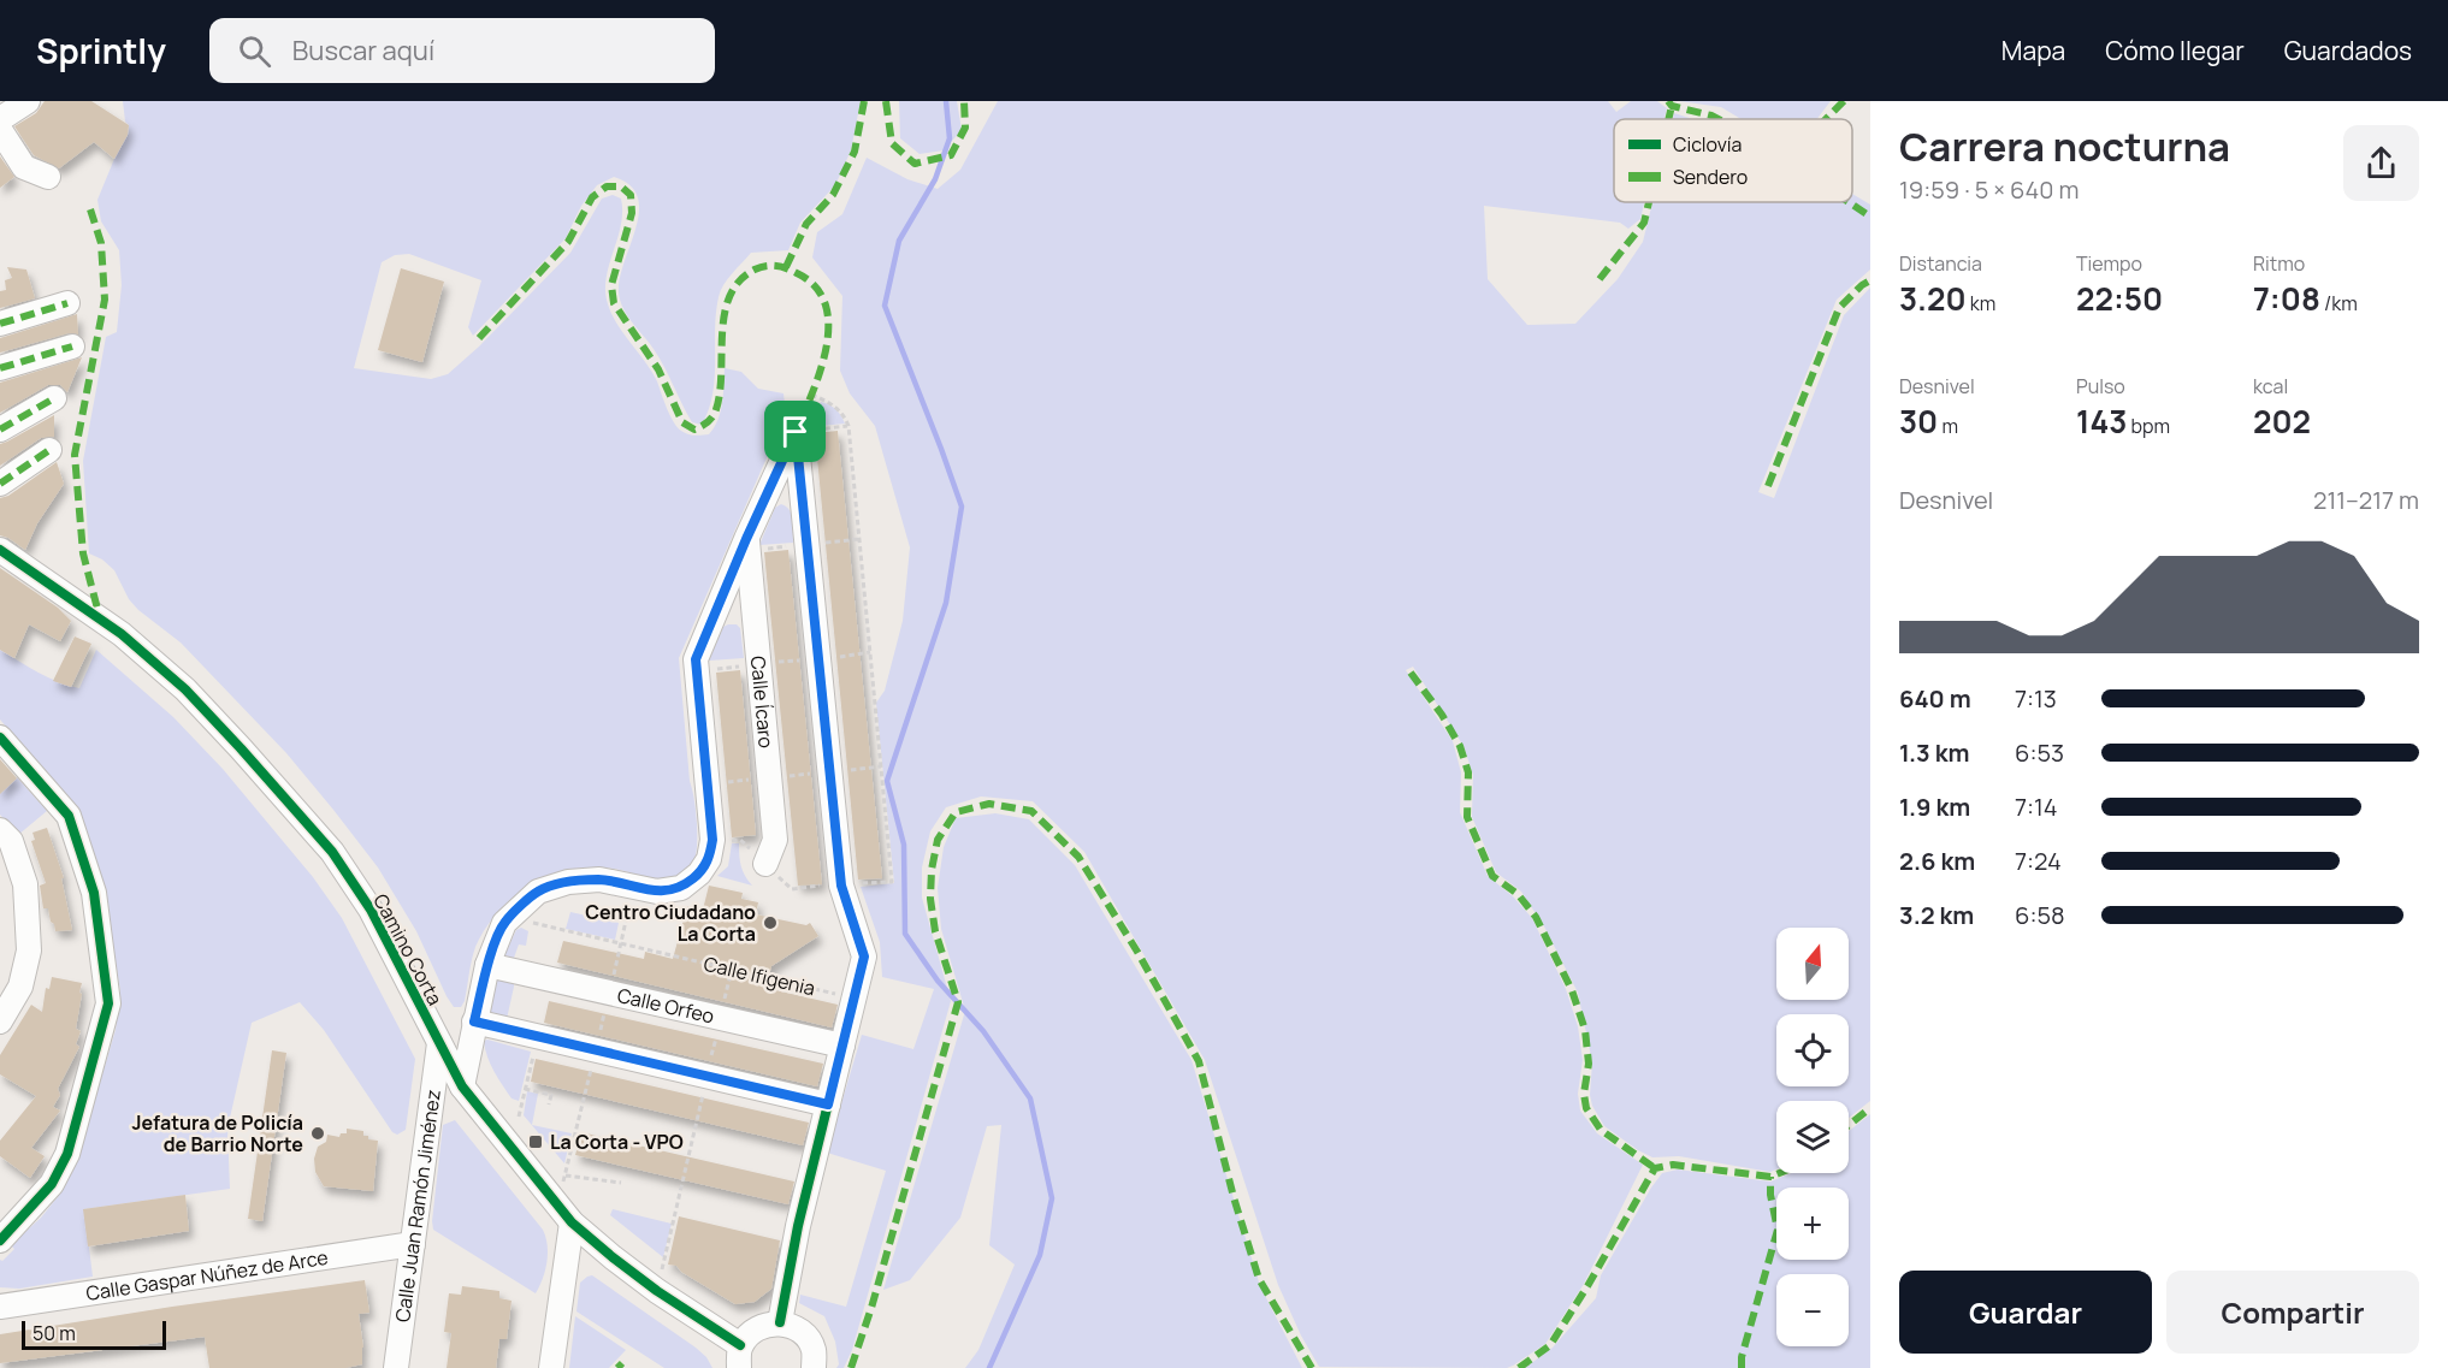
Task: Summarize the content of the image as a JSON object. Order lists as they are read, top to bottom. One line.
{"streets":{"street":["Calle Ícaro","Camino Corta","Calle Orfeo","Calle Juan Ramón Jiménez","Calle Gaspar Núñez de Arce"],"path":["Calle Ifigenia"]},"crossings":[["Camino Corta","Calle Juan Ramón Jiménez"],["Calle Juan Ramón Jiménez","Calle Gaspar Núñez de Arce"]],"places":{"other":["Centro Ciudadano La Corta","Jefatura de Policía de Barrio Norte"],"transit":["La Corta - VPO"]},"legend":["Ciclovía","Sendero"],"scale_bar":"50 m","north":"top","page":{"header":"Sprintly","search":"Buscar aquí","nav":["Mapa","Cómo llegar","Guardados"],"heading":["Carrera nocturna","19:59 · 5 × 640 m"],"stats":[["Distancia","3.20 km"],["Tiempo","22:50"],["Ritmo","7:08 /km"],["Desnivel","30 m"],["Pulso","143 bpm"],["kcal","202"]],"chart":["Desnivel","211–217 m"],"list":[{"name":"640 m","note":"7:13"},{"name":"1.3 km","note":"6:53"},{"name":"1.9 km","note":"7:14"},{"name":"2.6 km","note":"7:24"},{"name":"3.2 km","note":"6:58"}],"map_buttons":["+","−"],"buttons":["Guardar","Compartir"],"scale":"50 m"}}
